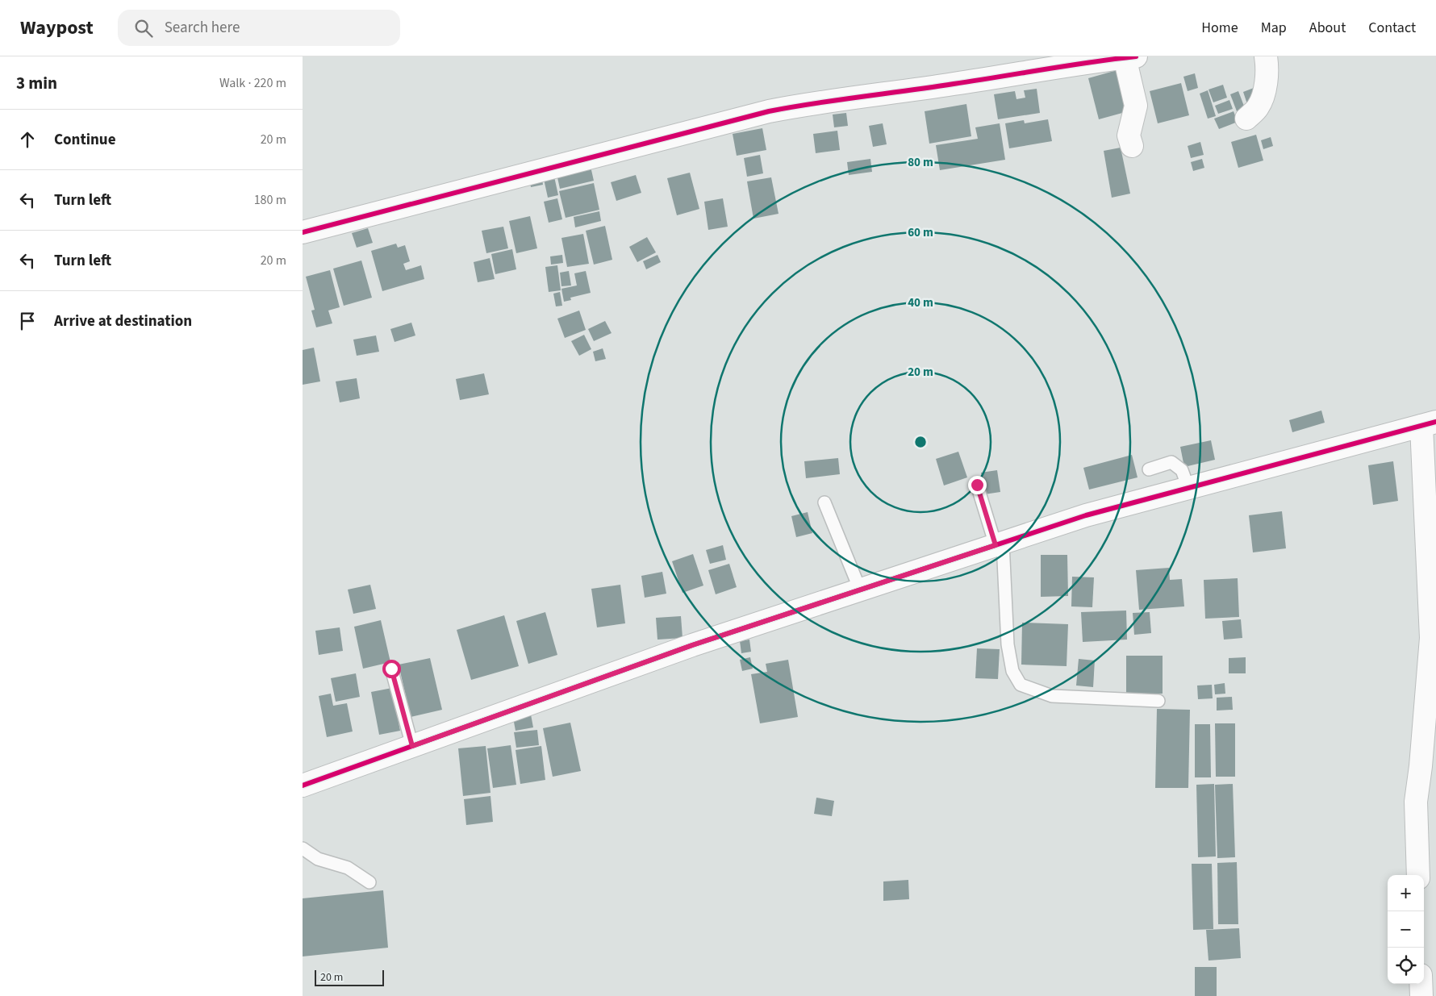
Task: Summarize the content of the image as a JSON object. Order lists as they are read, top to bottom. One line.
{"scale_bar":"20 m","page":{"header":"Waypost","search":"Search here","nav":["Home","Map","About","Contact"],"heading":["3 min","Walk · 220 m"],"list":[["Continue","20 m"],["Turn left","180 m"],["Turn left","20 m"],"Arrive at destination"],"map_buttons":["+","−"],"scale":"20 m"},"rings":["80 m","60 m","40 m","20 m"]}
